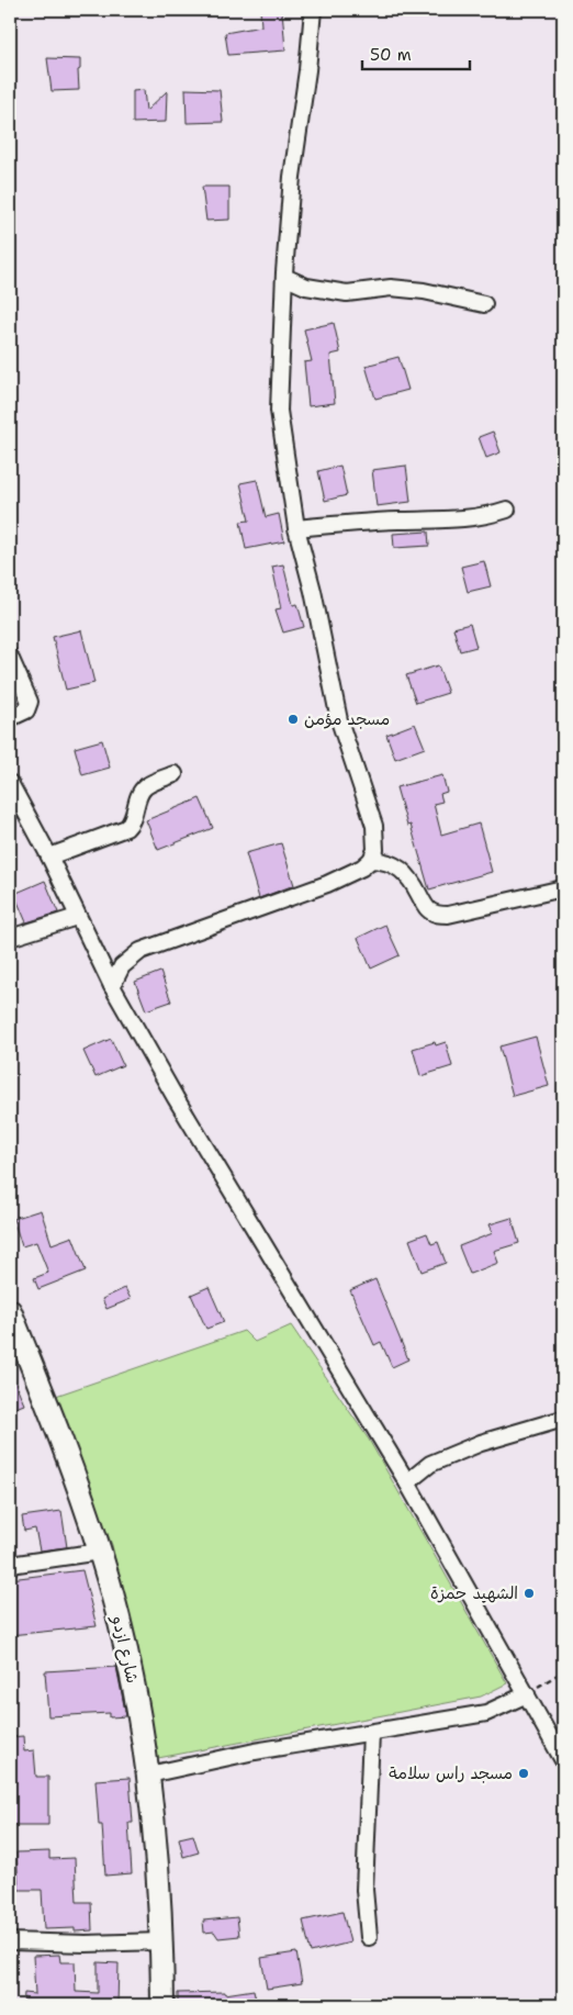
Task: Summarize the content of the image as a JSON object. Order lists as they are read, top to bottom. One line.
{"streets":{"street":["شارع ازدو"]},"places":["مسجد مؤمن","الشهيد حمزة","مسجد راس سلامة"],"scale_bar":"50 m"}
